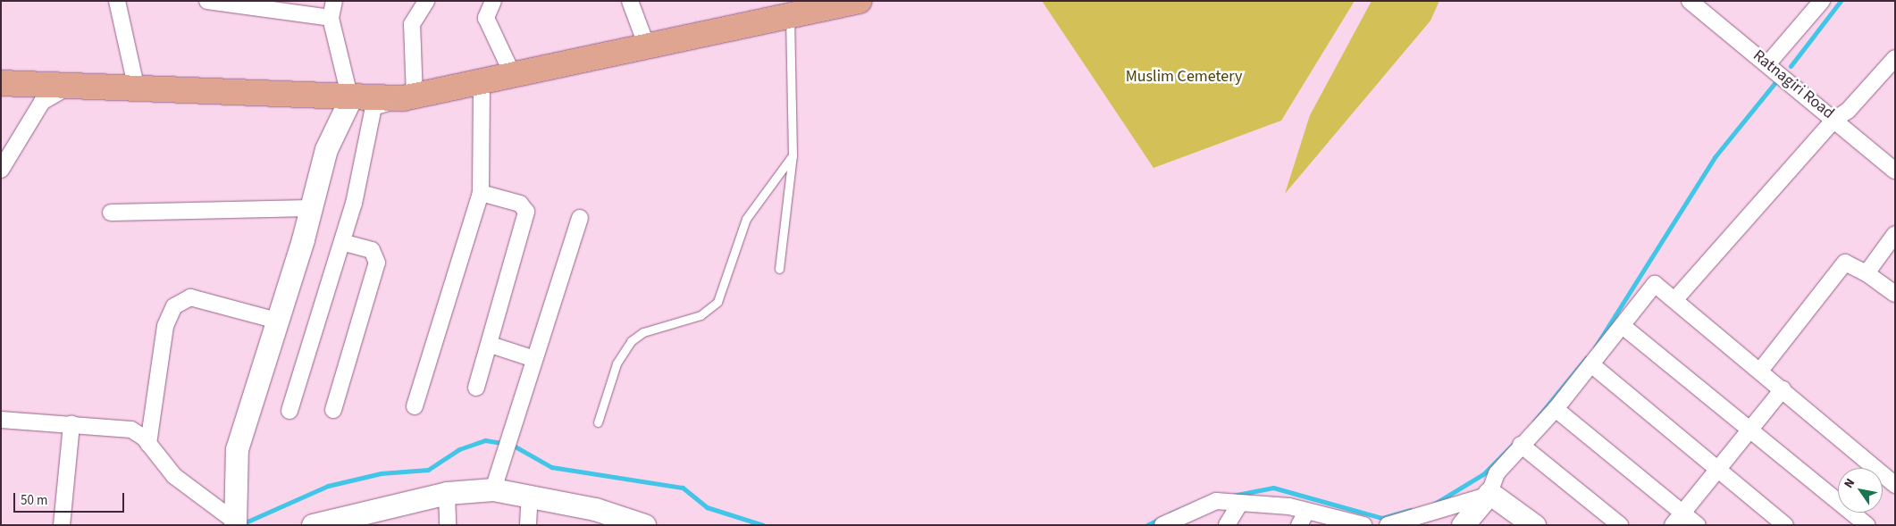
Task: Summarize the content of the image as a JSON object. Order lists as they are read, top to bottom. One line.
{"streets":{"street":["Ratnagiri Road"]},"parks":["Muslim Cemetery"],"scale_bar":"50 m","north":"top left"}
